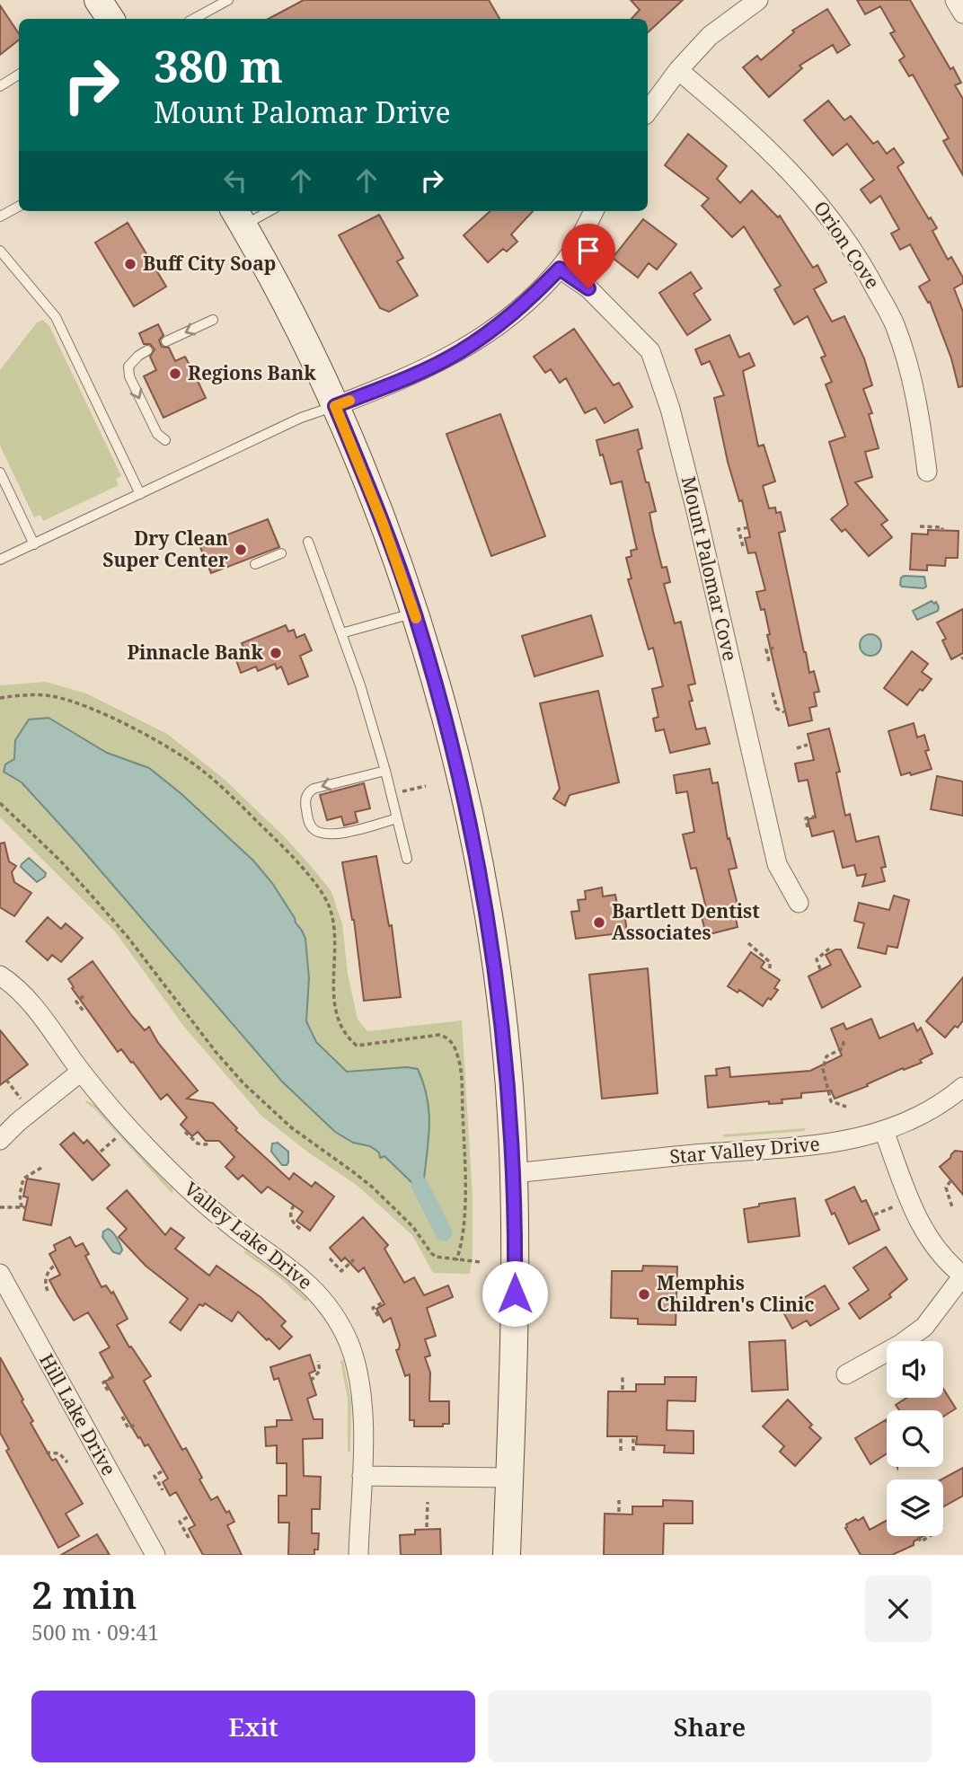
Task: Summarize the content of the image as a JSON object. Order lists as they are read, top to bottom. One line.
{"streets":{"street":["Orion Cove","Mount Palomar Cove","Star Valley Drive","Valley Lake Drive","Hill Lake Drive"]},"places":["Buff City Soap","Regions Bank","Dry Clean Super Center","Pinnacle Bank","Bartlett Dentist Associates","Memphis Children's Clinic"],"page":{"turn":["380 m","Mount Palomar Drive"],"heading":["2 min","500 m · 09:41"],"buttons":["Exit","Share"]}}
